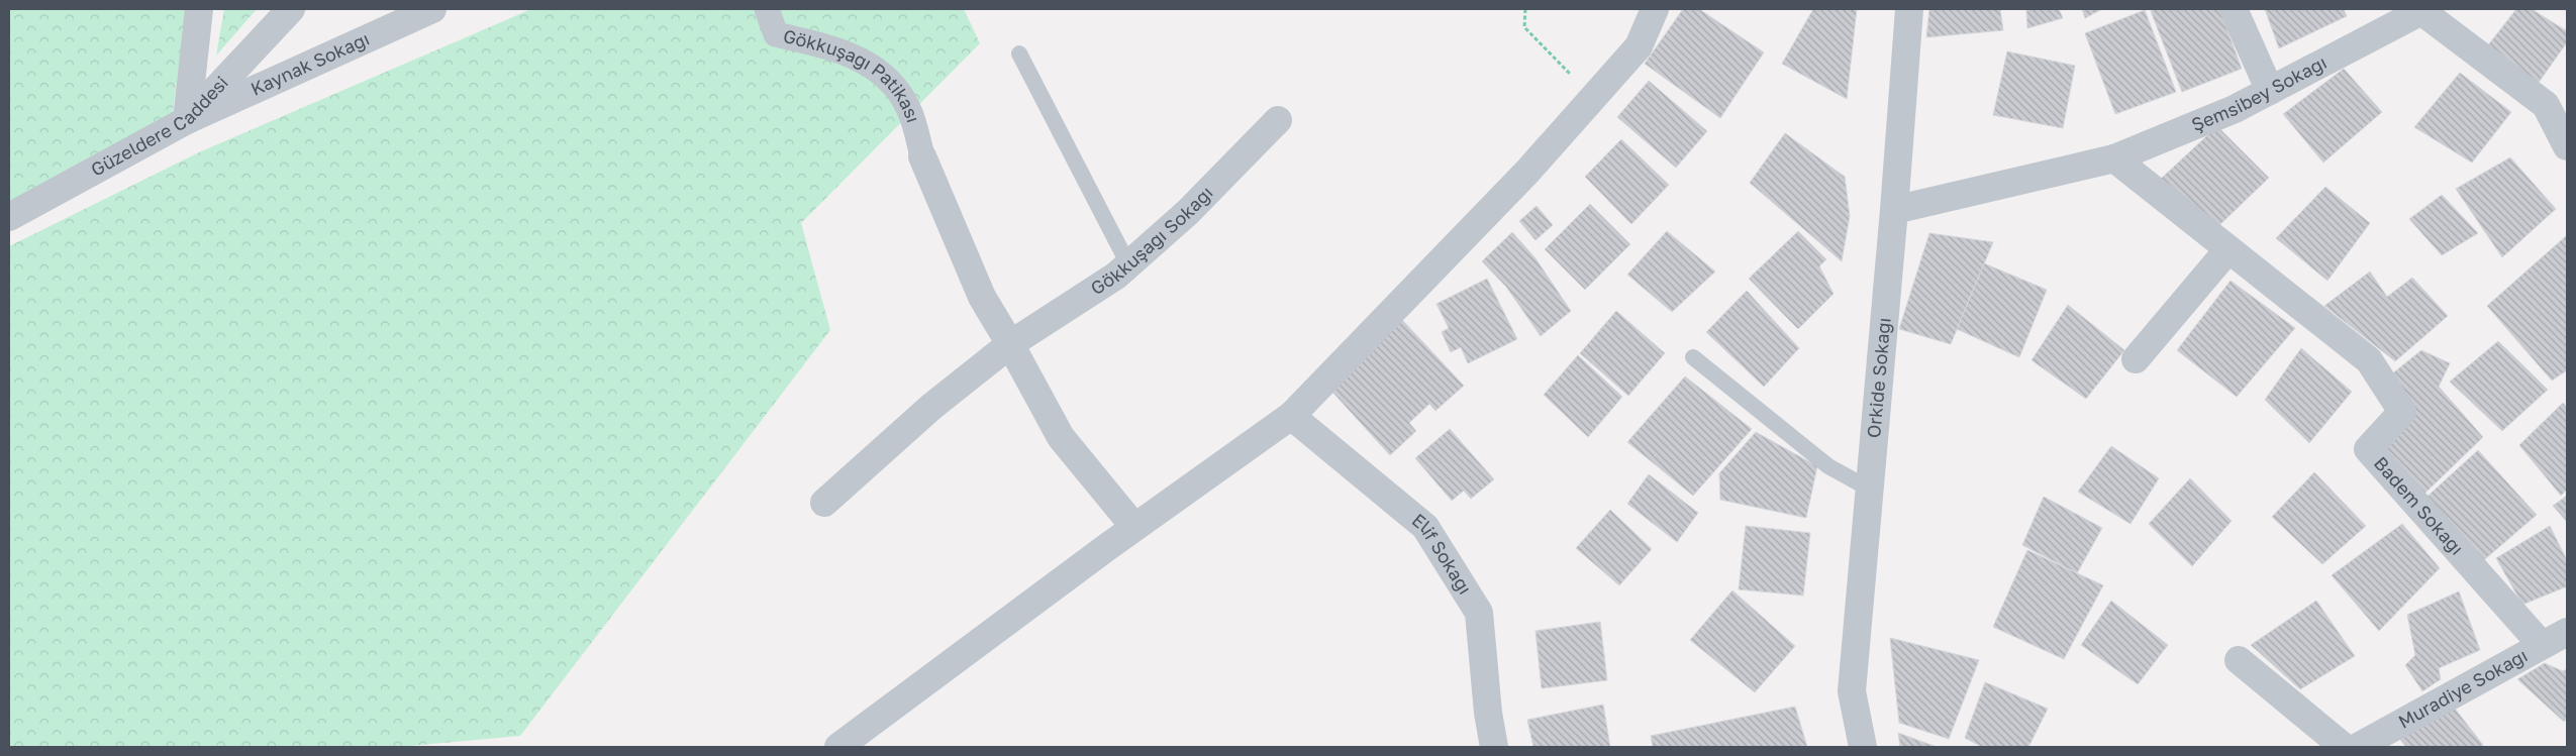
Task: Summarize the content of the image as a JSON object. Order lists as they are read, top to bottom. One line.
{"streets":{"street":["Kaynak Sokağı","Gökkuşağı Patikası","Şemsibey Sokağı","Güzeldere Caddesi","Gökkuşağı Sokağı","Orkide Sokağı","Badem Sokağı","Elif Sokağı","Muradiye Sokağı"]},"crossings":[["Kaynak Sokağı","Güzeldere Caddesi"],["Şemsibey Sokağı","Orkide Sokağı"],["Şemsibey Sokağı","Badem Sokağı"],["Badem Sokağı","Muradiye Sokağı"]]}
